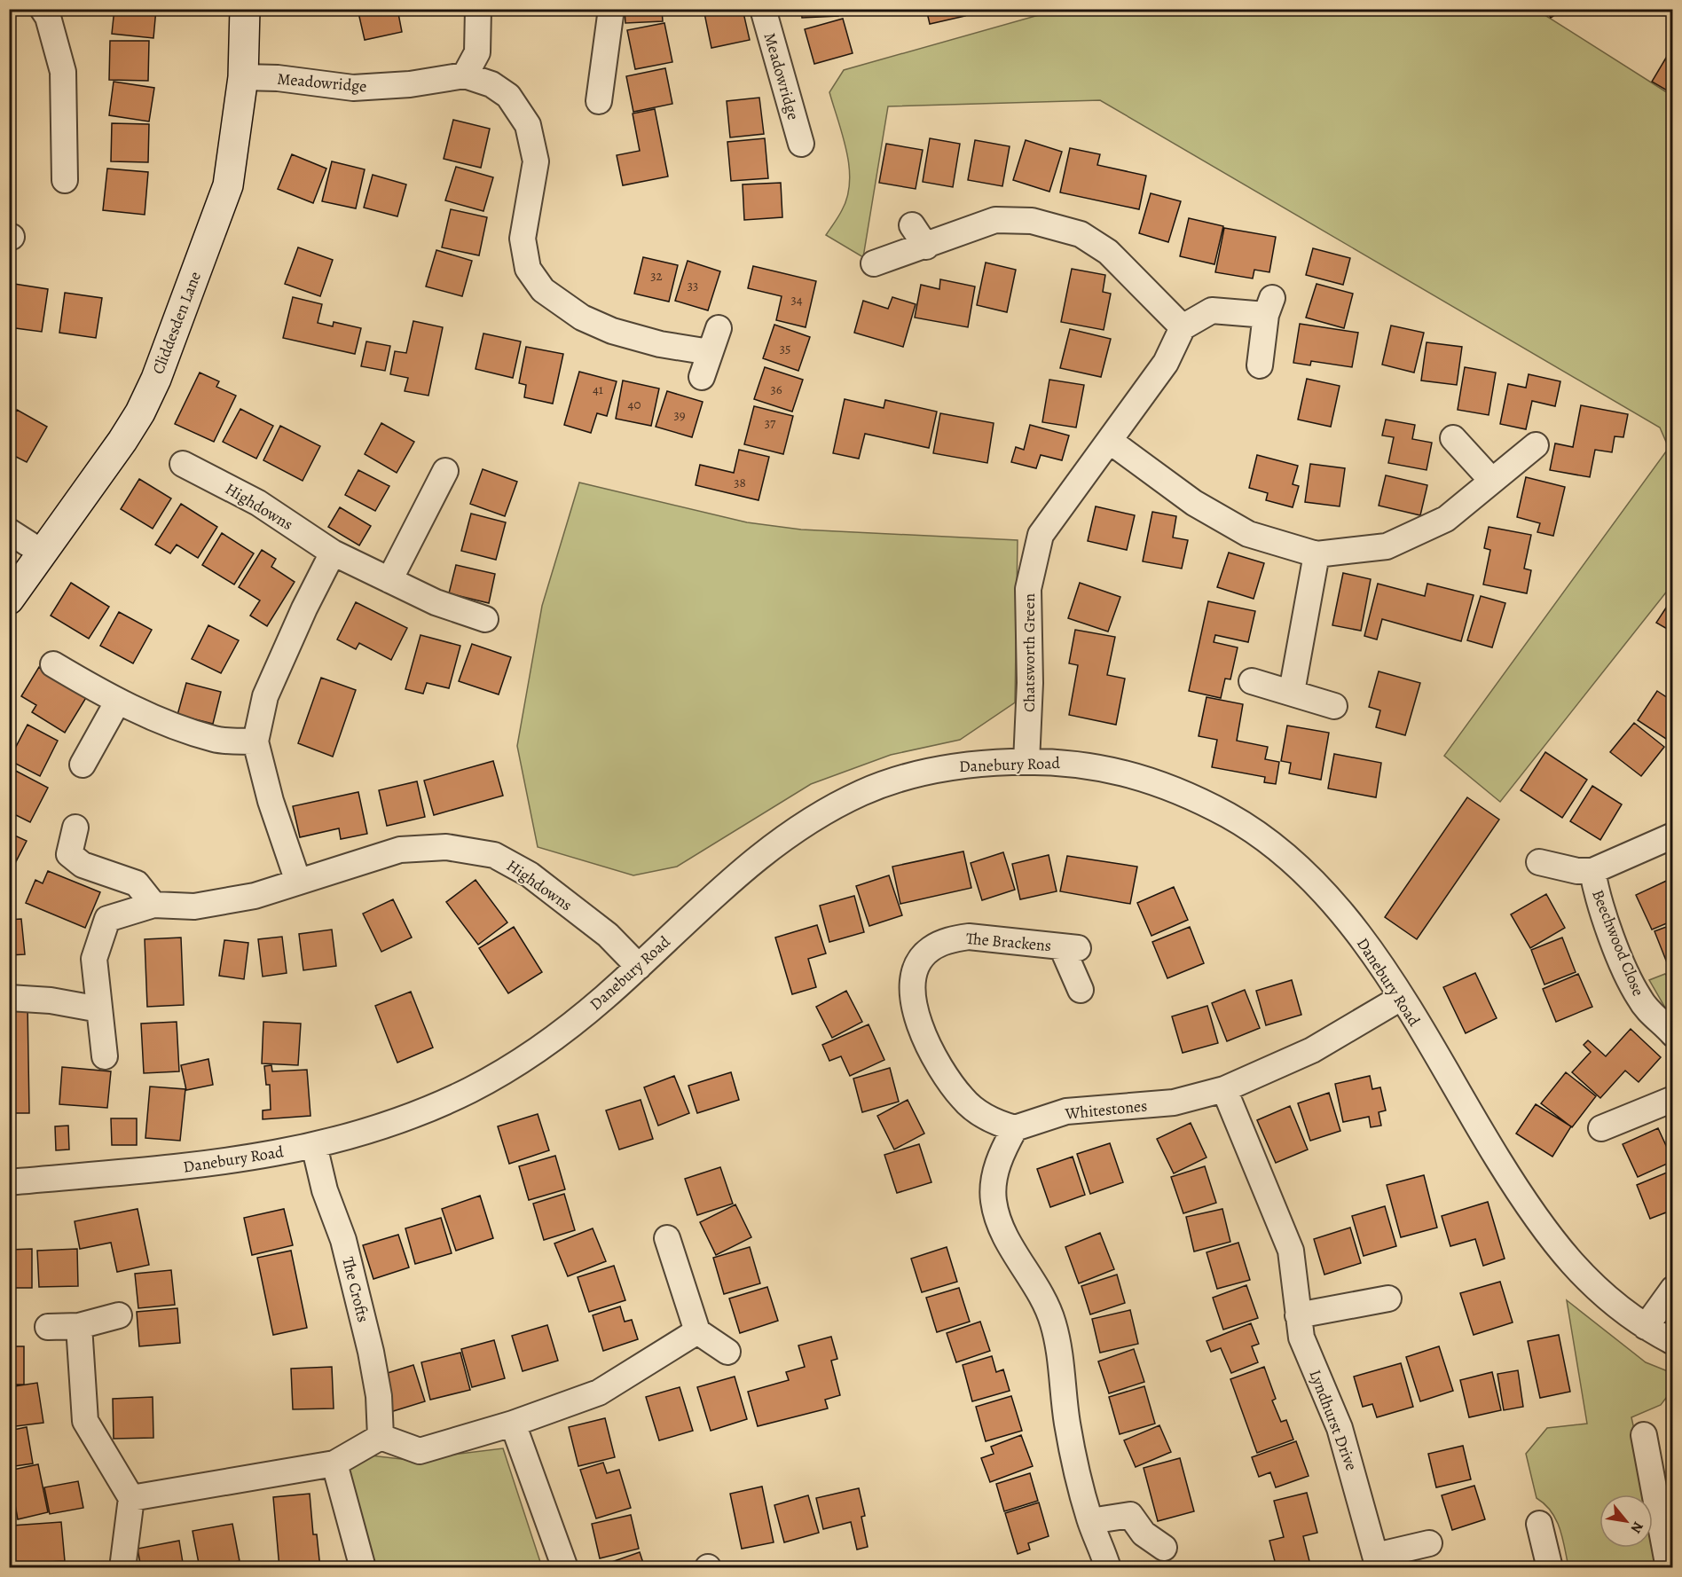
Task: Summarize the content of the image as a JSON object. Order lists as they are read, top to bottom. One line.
{"streets":{"street":["Meadowridge","Cliddesden Lane","Highdowns","Chatsworth Green","Danebury Road","The Brackens","Beechwood Close","Whitestones","The Crofts","Lyndhurst Drive"]},"crossings":[["Meadowridge","Cliddesden Lane"],["Highdowns","Danebury Road"],["Chatsworth Green","Danebury Road"],["Danebury Road","Whitestones"],["Danebury Road","The Crofts"],["The Brackens","Whitestones"],["Whitestones","Lyndhurst Drive"]],"house_numbers":["32","33","34","35","41","36","40","39","37","38"],"north":"bottom right"}
